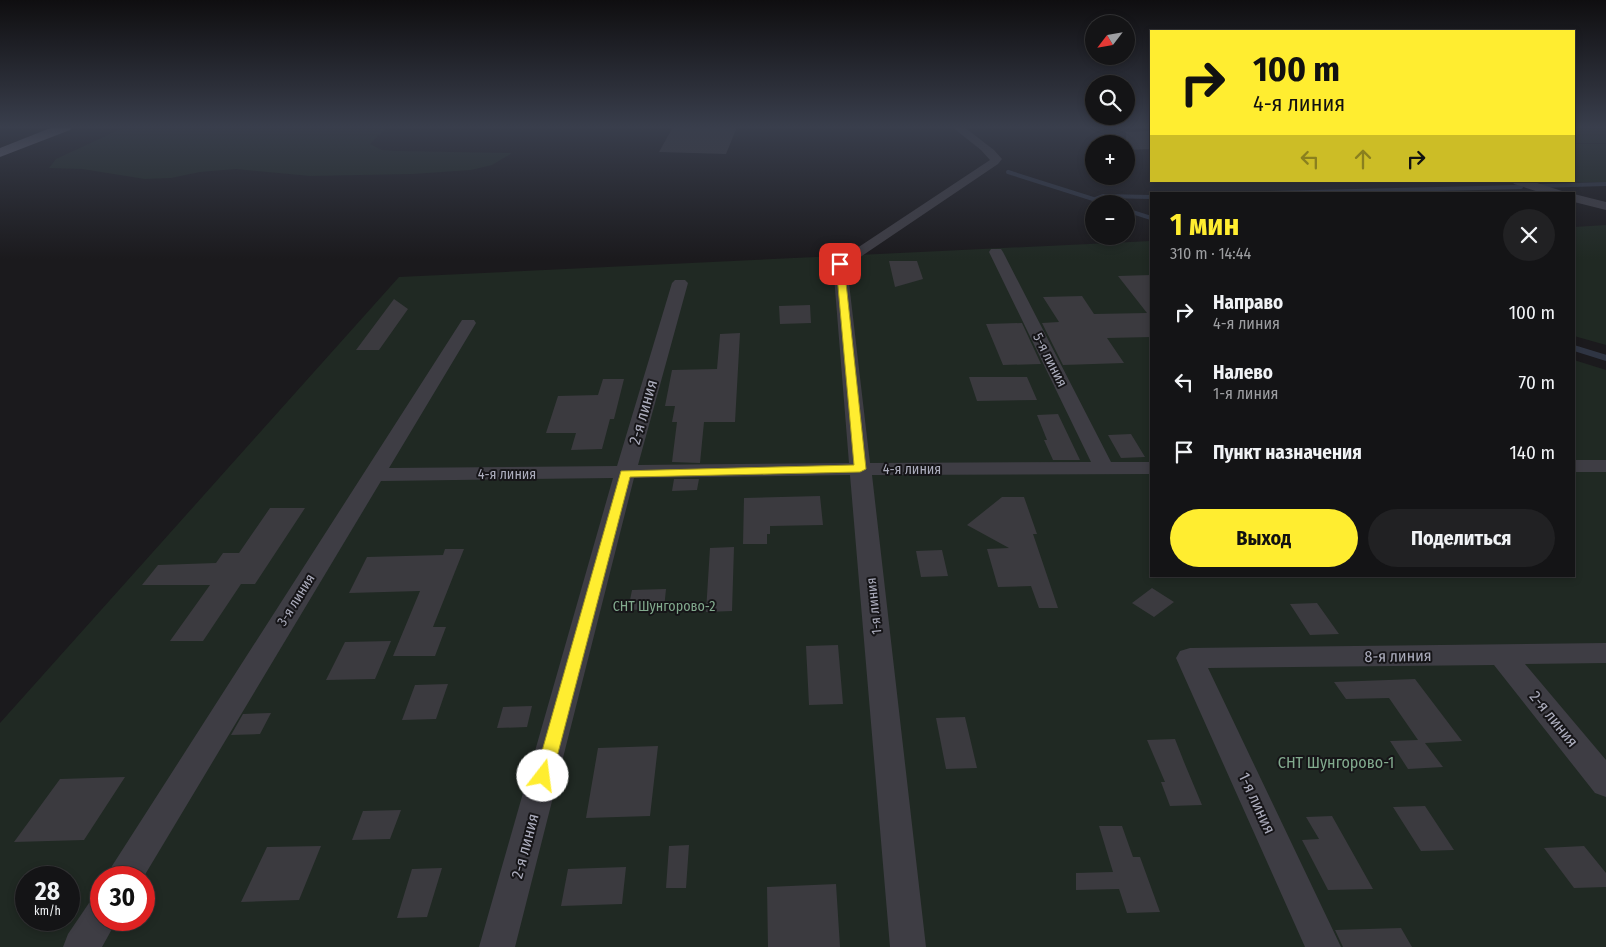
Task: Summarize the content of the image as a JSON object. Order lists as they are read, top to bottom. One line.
{"streets":{"street":["5-я линия","2-я линия","4-я линия","3-я линия","1-я линия","8-я линия"]},"crossings":[["5-я линия","4-я линия"],["2-я линия","4-я линия"],["2-я линия","8-я линия"],["4-я линия","3-я линия"],["4-я линия","1-я линия"],["1-я линия","8-я линия"]],"parks":["СНТ Шунгорово-2","СНТ Шунгорово-1"],"north":"bottom left","page":{"map_buttons":["+","−"],"turn":["100 m","4-я линия"],"heading":["1 мин","310 m · 14:44"],"list":[{"name":"Направо","note":"4-я линия","value":"100 m"},{"name":"Налево","note":"1-я линия","value":"70 m"},{"name":"Пункт назначения","value":"140 m"}],"buttons":["Выход","Поделиться"],"speed":"28 km/h","limit":"30"}}
